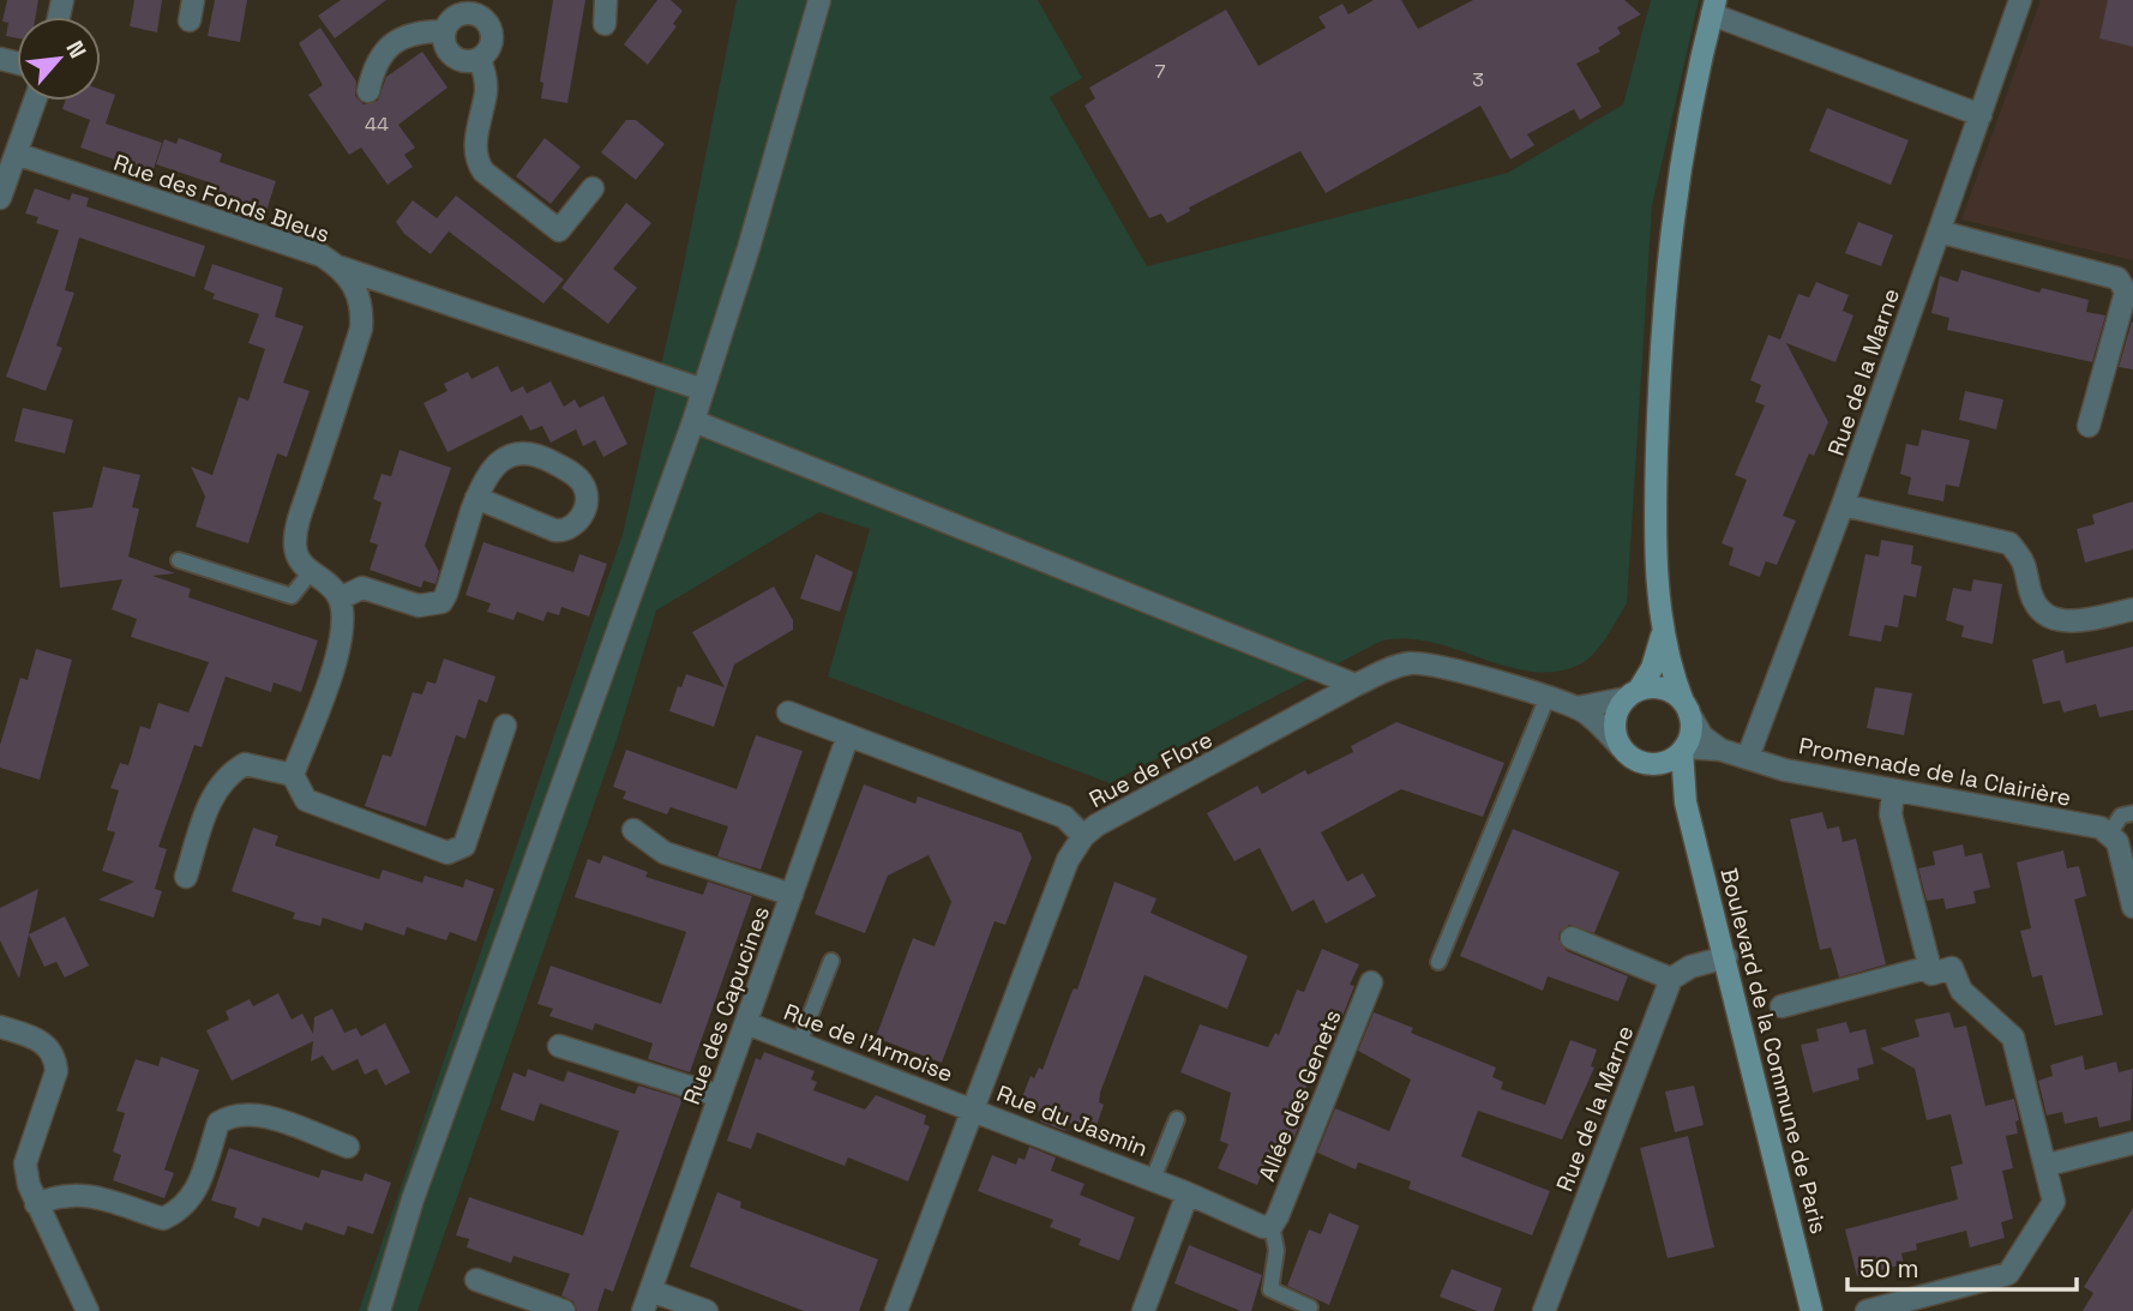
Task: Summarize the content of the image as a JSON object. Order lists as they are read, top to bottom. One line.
{"streets":{"street":["Rue des Fonds Bleus","Rue de la Marne","Rue de Flore","Promenade de la Clairière","Rue des Capucines","Rue de l’Armoise","Boulevard de la Commune de Paris","Allée des Genets","Rue du Jasmin"]},"crossings":[["Rue de la Marne","Promenade de la Clairière"],["Rue de Flore","Promenade de la Clairière"],["Rue de Flore","Rue de l’Armoise"],["Rue de Flore","Boulevard de la Commune de Paris"],["Rue de Flore","Rue du Jasmin"],["Promenade de la Clairière","Boulevard de la Commune de Paris"],["Rue des Capucines","Rue de l’Armoise"],["Rue de l’Armoise","Rue du Jasmin"]],"house_numbers":["7","3","44"],"scale_bar":"50 m","north":"top right"}
